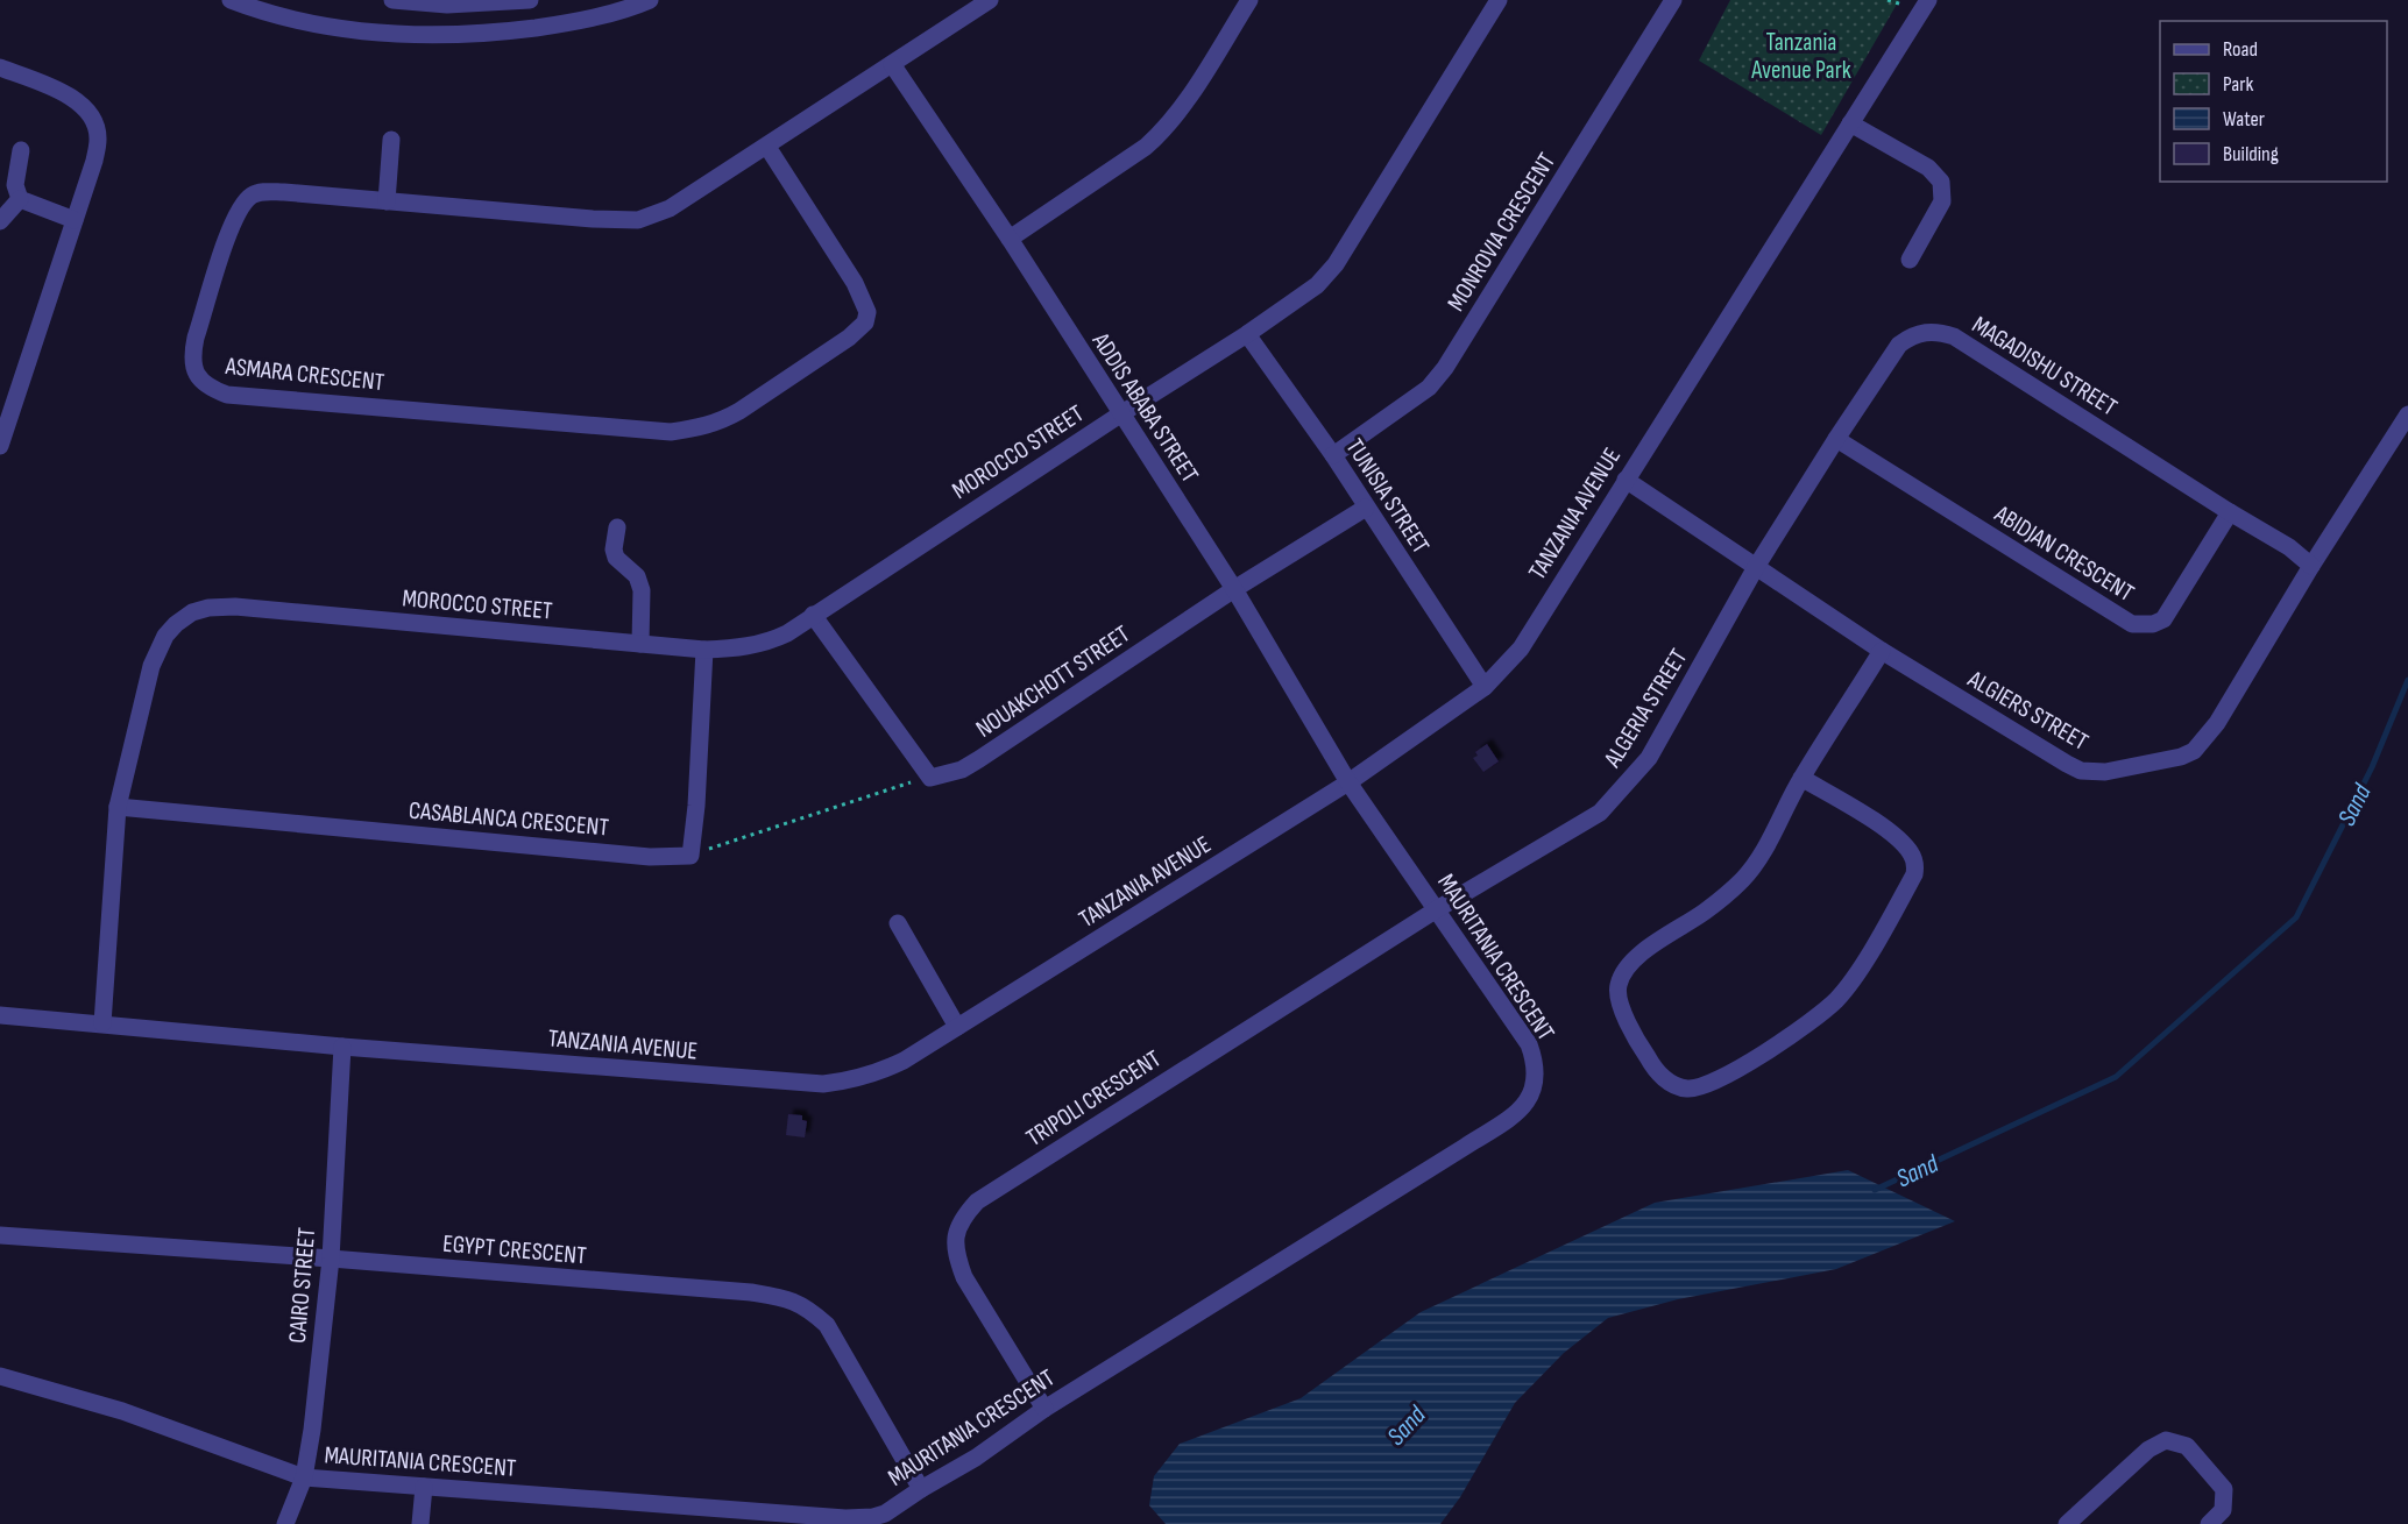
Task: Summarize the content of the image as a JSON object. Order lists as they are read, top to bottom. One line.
{"streets":{"street":["MONROVIA CRESCENT","MAGADISHU STREET","ASMARA CRESCENT","ADDIS ABABA STREET","MOROCCO STREET","TUNISIA STREET","TANZANIA AVENUE","ABIDJAN CRESCENT","NOUAKCHOTT STREET","ALGERIA STREET","ALGIERS STREET","CASABLANCA CRESCENT","MAURITANIA CRESCENT","TRIPOLI CRESCENT","EGYPT CRESCENT","CAIRO STREET"]},"crossings":[["MONROVIA CRESCENT","TUNISIA STREET"],["MAGADISHU STREET","ABIDJAN CRESCENT"],["MAGADISHU STREET","ALGERIA STREET"],["MAGADISHU STREET","ALGIERS STREET"],["ADDIS ABABA STREET","MOROCCO STREET"],["ADDIS ABABA STREET","TANZANIA AVENUE"],["ADDIS ABABA STREET","NOUAKCHOTT STREET"],["ADDIS ABABA STREET","MAURITANIA CRESCENT"],["MOROCCO STREET","TUNISIA STREET"],["MOROCCO STREET","TANZANIA AVENUE"],["MOROCCO STREET","CASABLANCA CRESCENT"],["TUNISIA STREET","TANZANIA AVENUE"],["TUNISIA STREET","NOUAKCHOTT STREET"],["TANZANIA AVENUE","ALGIERS STREET"],["TANZANIA AVENUE","MAURITANIA CRESCENT"],["TANZANIA AVENUE","CAIRO STREET"],["ALGERIA STREET","ALGIERS STREET"],["ALGERIA STREET","MAURITANIA CRESCENT"],["ALGERIA STREET","TRIPOLI CRESCENT"],["MAURITANIA CRESCENT","TRIPOLI CRESCENT"],["MAURITANIA CRESCENT","EGYPT CRESCENT"],["MAURITANIA CRESCENT","CAIRO STREET"],["EGYPT CRESCENT","CAIRO STREET"]],"water":["Sand"],"parks":["Tanzania Avenue Park"],"legend":["Road","Park","Water","Building"]}
